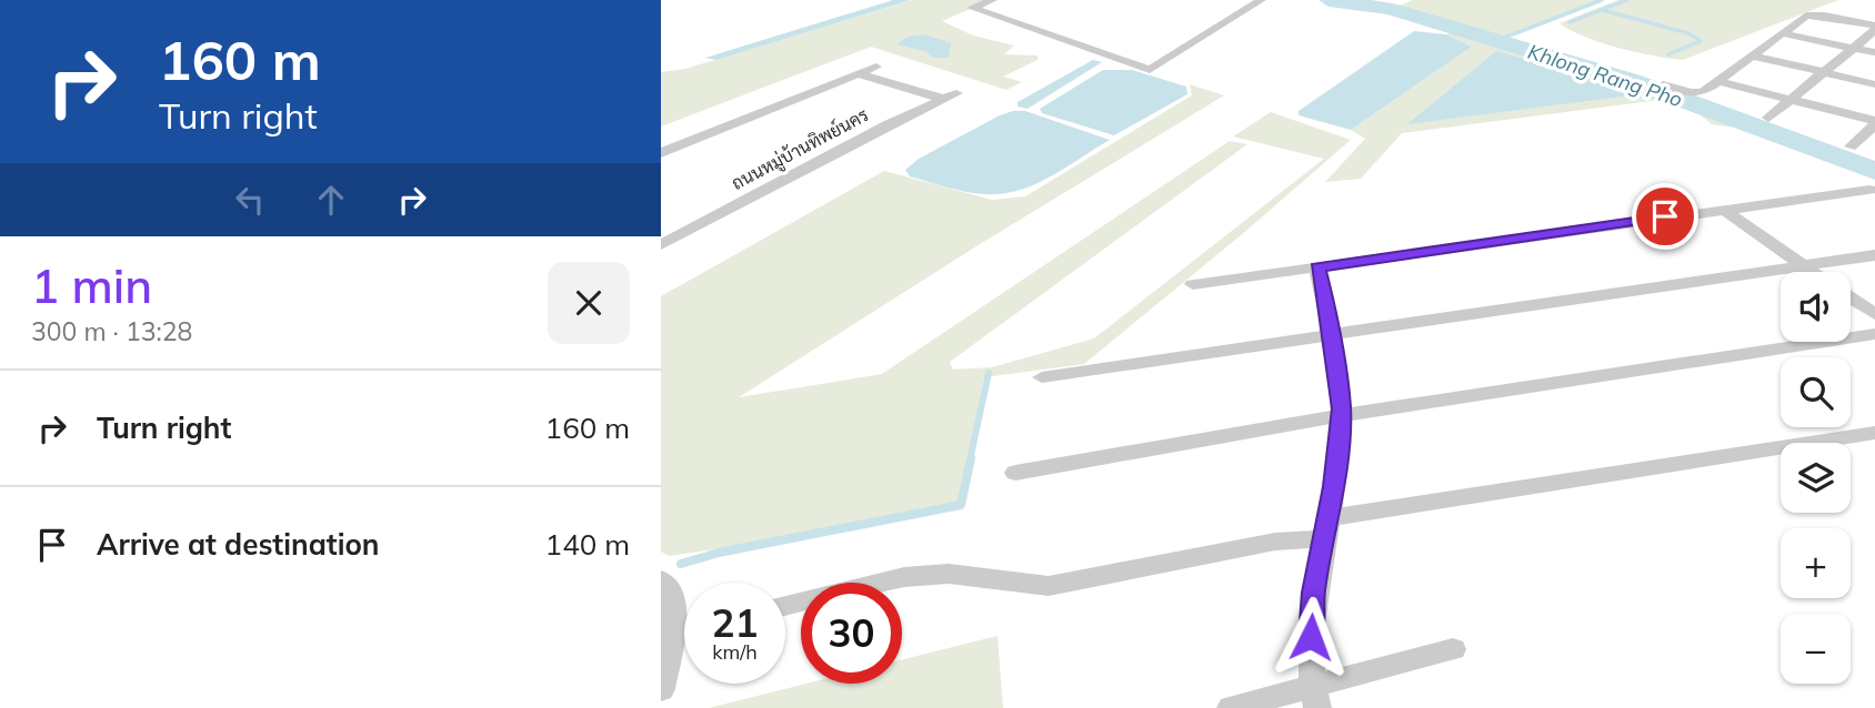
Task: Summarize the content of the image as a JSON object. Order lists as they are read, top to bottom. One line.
{"streets":{"street":["ถนนหมู่บ้านทิพย์นคร"]},"water":["Khlong Rang Pho"],"page":{"turn":["160 m","Turn right"],"heading":["1 min","300 m · 13:28"],"map_buttons":["+","−"],"list":[{"name":"Turn right","value":"160 m"},{"name":"Arrive at destination","value":"140 m"}],"speed":"21 km/h","limit":"30"}}
